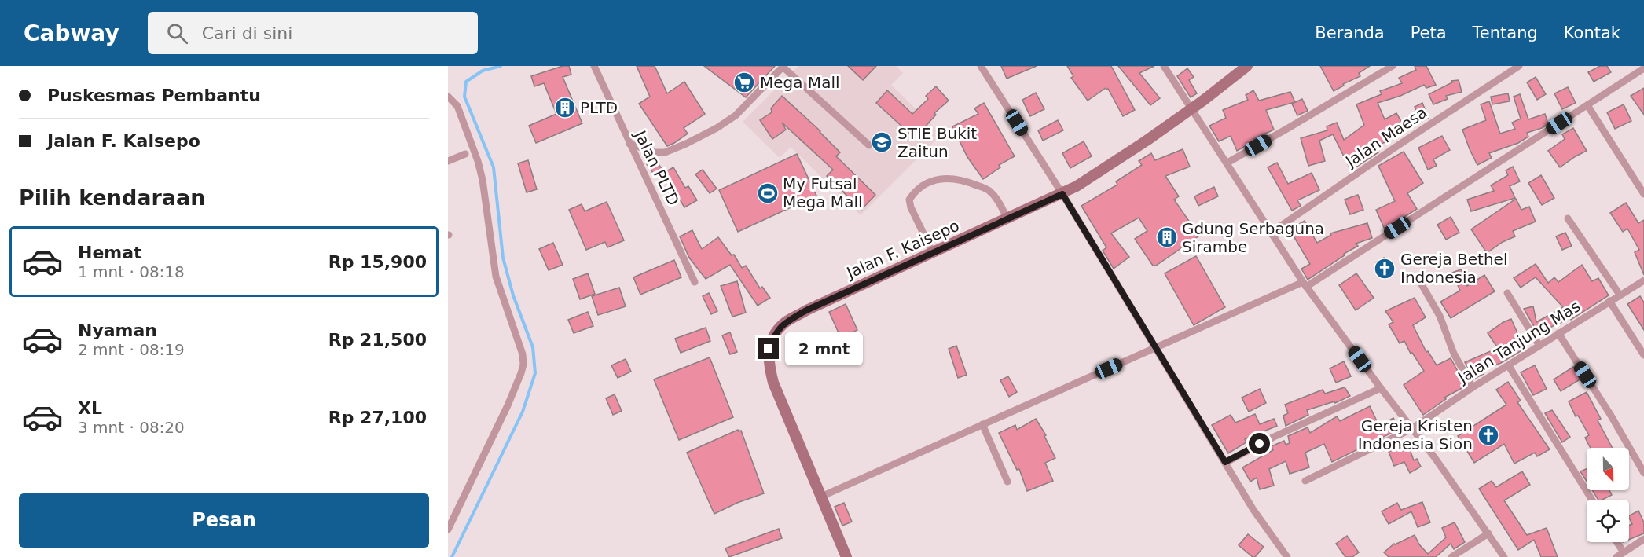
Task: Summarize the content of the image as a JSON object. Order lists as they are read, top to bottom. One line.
{"streets":{"street":["Jalan Maesa","Jalan PLTD","Jalan F. Kaisepo","Jalan Tanjung Mas"]},"places":{"supermarket":["Mega Mall"],"building":["PLTD","Gdung Serbaguna Sirambe"],"school or university":["STIE Bukit Zaitun"],"sports":["My Futsal Mega Mall"],"church":["Gereja Bethel Indonesia","Gereja Kristen Indonesia Sion"]},"north":"bottom","page":{"header":"Cabway","search":"Cari di sini","nav":["Beranda","Peta","Tentang","Kontak"],"banner":["Puskesmas Pembantu","Jalan F. Kaisepo"],"heading":"Pilih kendaraan","list":[{"name":"Hemat","note":"1 mnt · 08:18","value":"Rp 15,900"},{"name":"Nyaman","note":"2 mnt · 08:19","value":"Rp 21,500"},{"name":"XL","note":"3 mnt · 08:20","value":"Rp 27,100"}],"bubble":"2 mnt","buttons":"Pesan"}}
